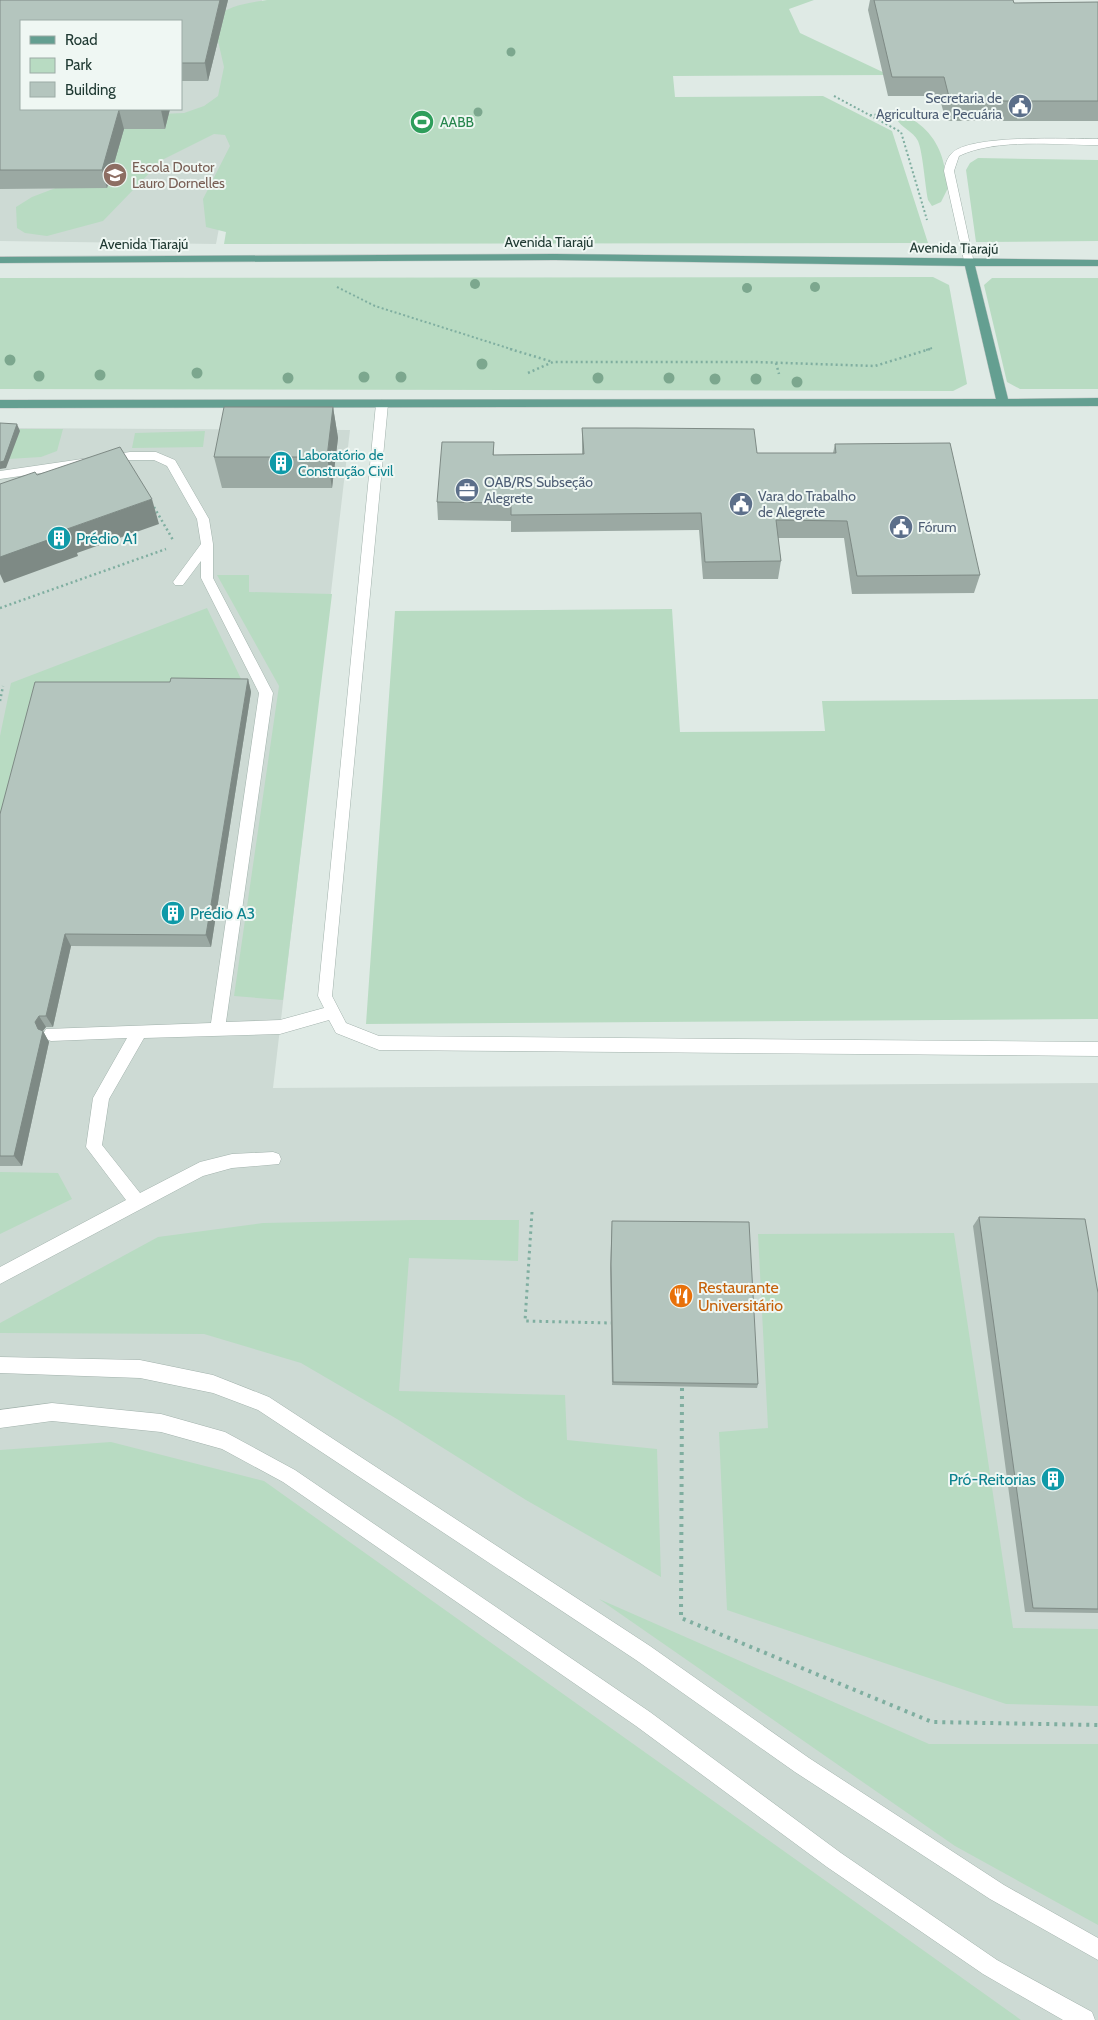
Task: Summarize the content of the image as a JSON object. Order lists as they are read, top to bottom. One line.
{"streets":{"main road":["Avenida Tiarajú"]},"places":{"public building":["Secretaria de Agricultura e Pecuária","Vara do Trabalho de Alegrete","Fórum"],"sports":["AABB"],"school or university":["Escola Doutor Lauro Dornelles"],"building":["Laboratório de Construção Civil","Prédio A1","Prédio A3","Pró-Reitorias"],"office":["OAB/RS Subseção Alegrete"],"restaurant":["Restaurante Universitário"]},"legend":["Road","Park","Building"]}
